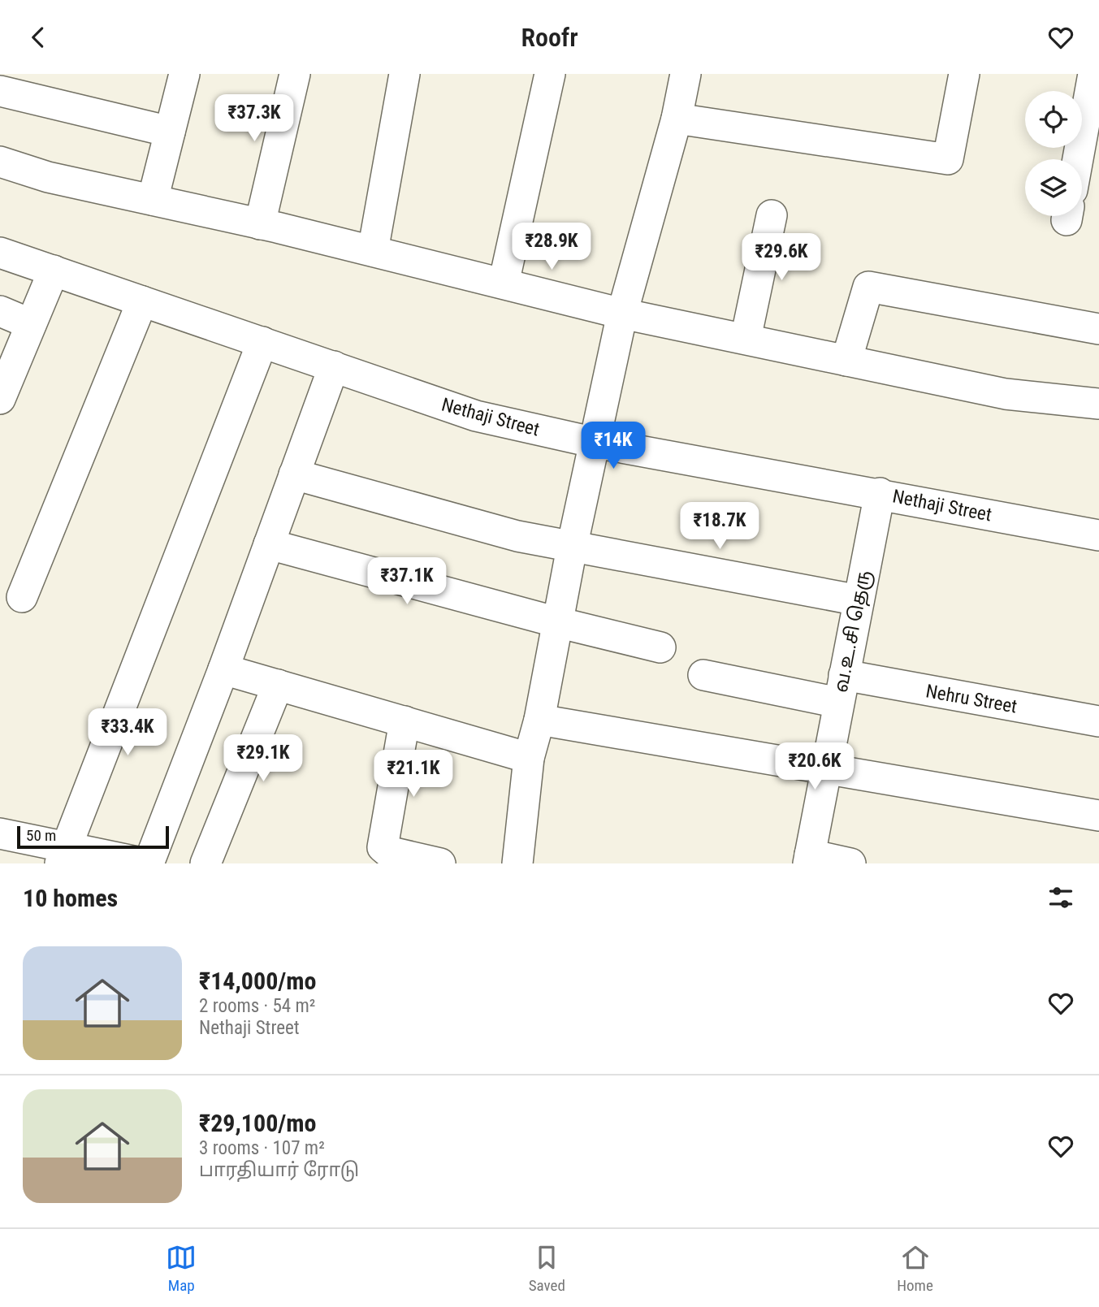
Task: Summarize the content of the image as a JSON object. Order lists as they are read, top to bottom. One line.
{"streets":{"street":["Nethaji Street","வ.உ.சி தெரு","Nehru Street"]},"crossings":[["Nethaji Street","வ.உ.சி தெரு"],["வ.உ.சி தெரு","Nehru Street"]],"scale_bar":"50 m","page":{"header":"Roofr","price":["₹37.3K","₹28.9K","₹29.6K","₹14K","₹18.7K","₹37.1K","₹33.4K","₹29.1K","₹20.6K","₹21.1K"],"scale":"50 m","heading":"10 homes","list":[{"name":"₹14,000/mo","note":"2 rooms · 54 m² · Nethaji Street"},{"name":"₹29,100/mo","note":"3 rooms · 107 m² · பாரதியார் ரோடு"}],"tabs":["Map","Saved","Home"]}}
